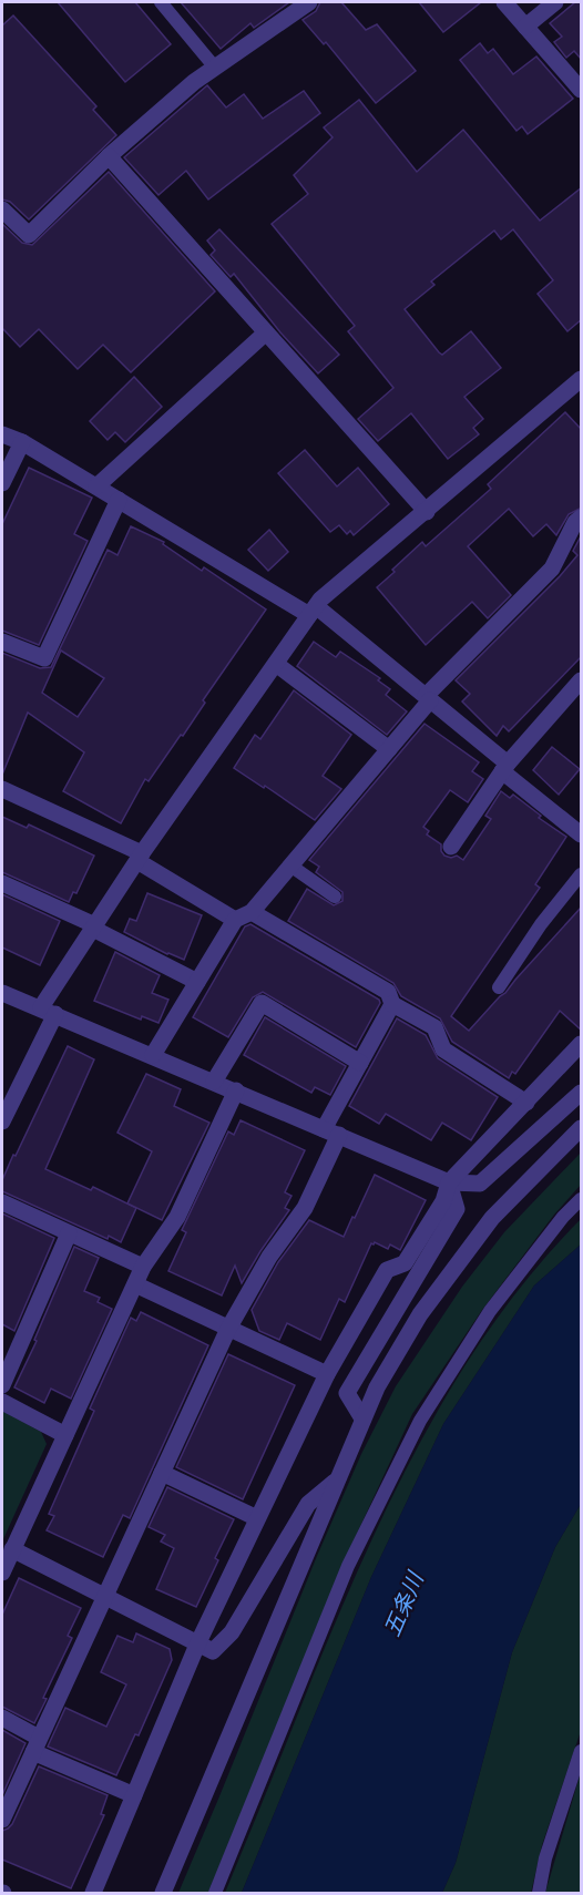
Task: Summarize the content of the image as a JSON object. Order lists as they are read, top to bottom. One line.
{"water":["五条川"]}
